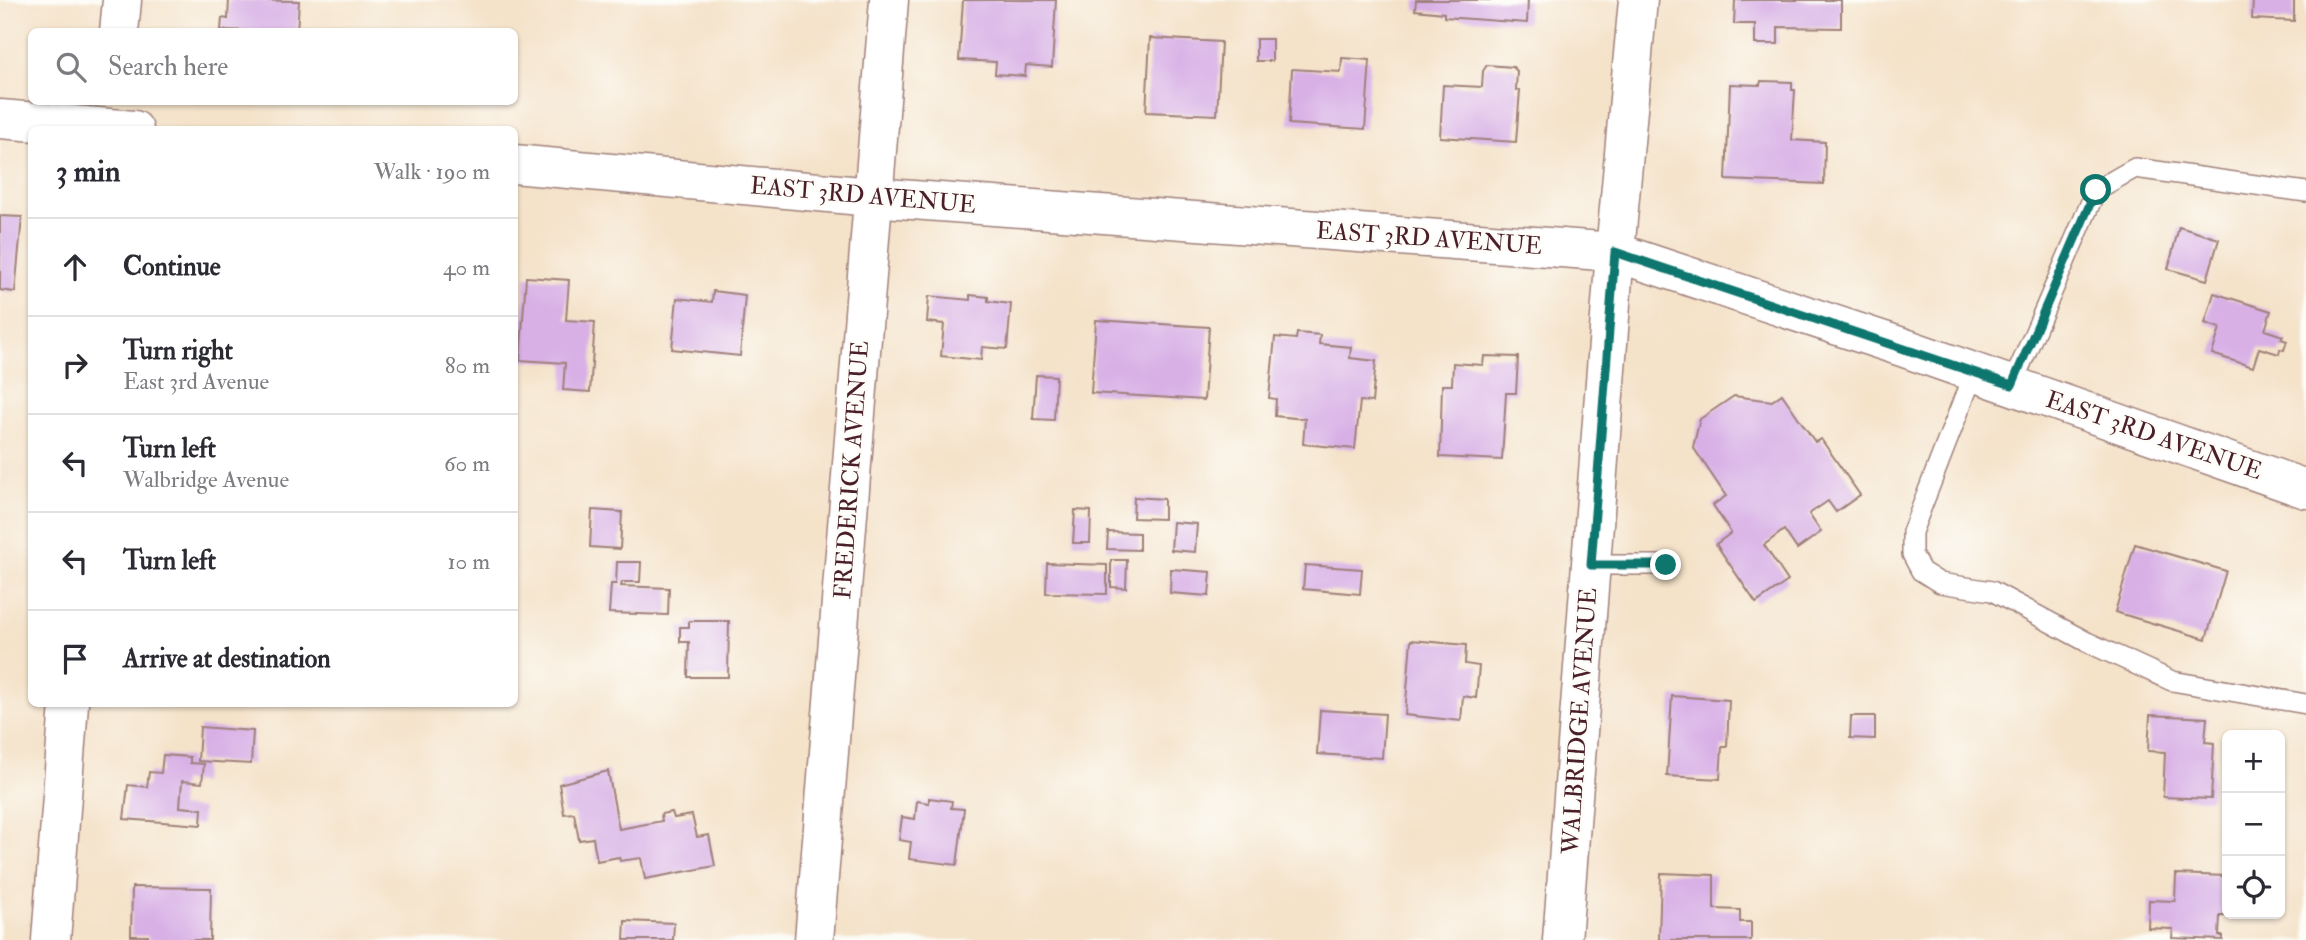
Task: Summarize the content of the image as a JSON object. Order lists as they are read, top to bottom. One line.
{"streets":{"street":["EAST 3RD AVENUE","FREDERICK AVENUE","WALBRIDGE AVENUE"]},"crossings":[["EAST 3RD AVENUE","FREDERICK AVENUE"],["EAST 3RD AVENUE","WALBRIDGE AVENUE"]],"page":{"search":"Search here","heading":["3 min","Walk · 190 m"],"list":[["Continue","40 m"],["Turn right","East 3rd Avenue","80 m"],["Turn left","Walbridge Avenue","60 m"],["Turn left","10 m"],"Arrive at destination"],"map_buttons":["+","−"]}}
